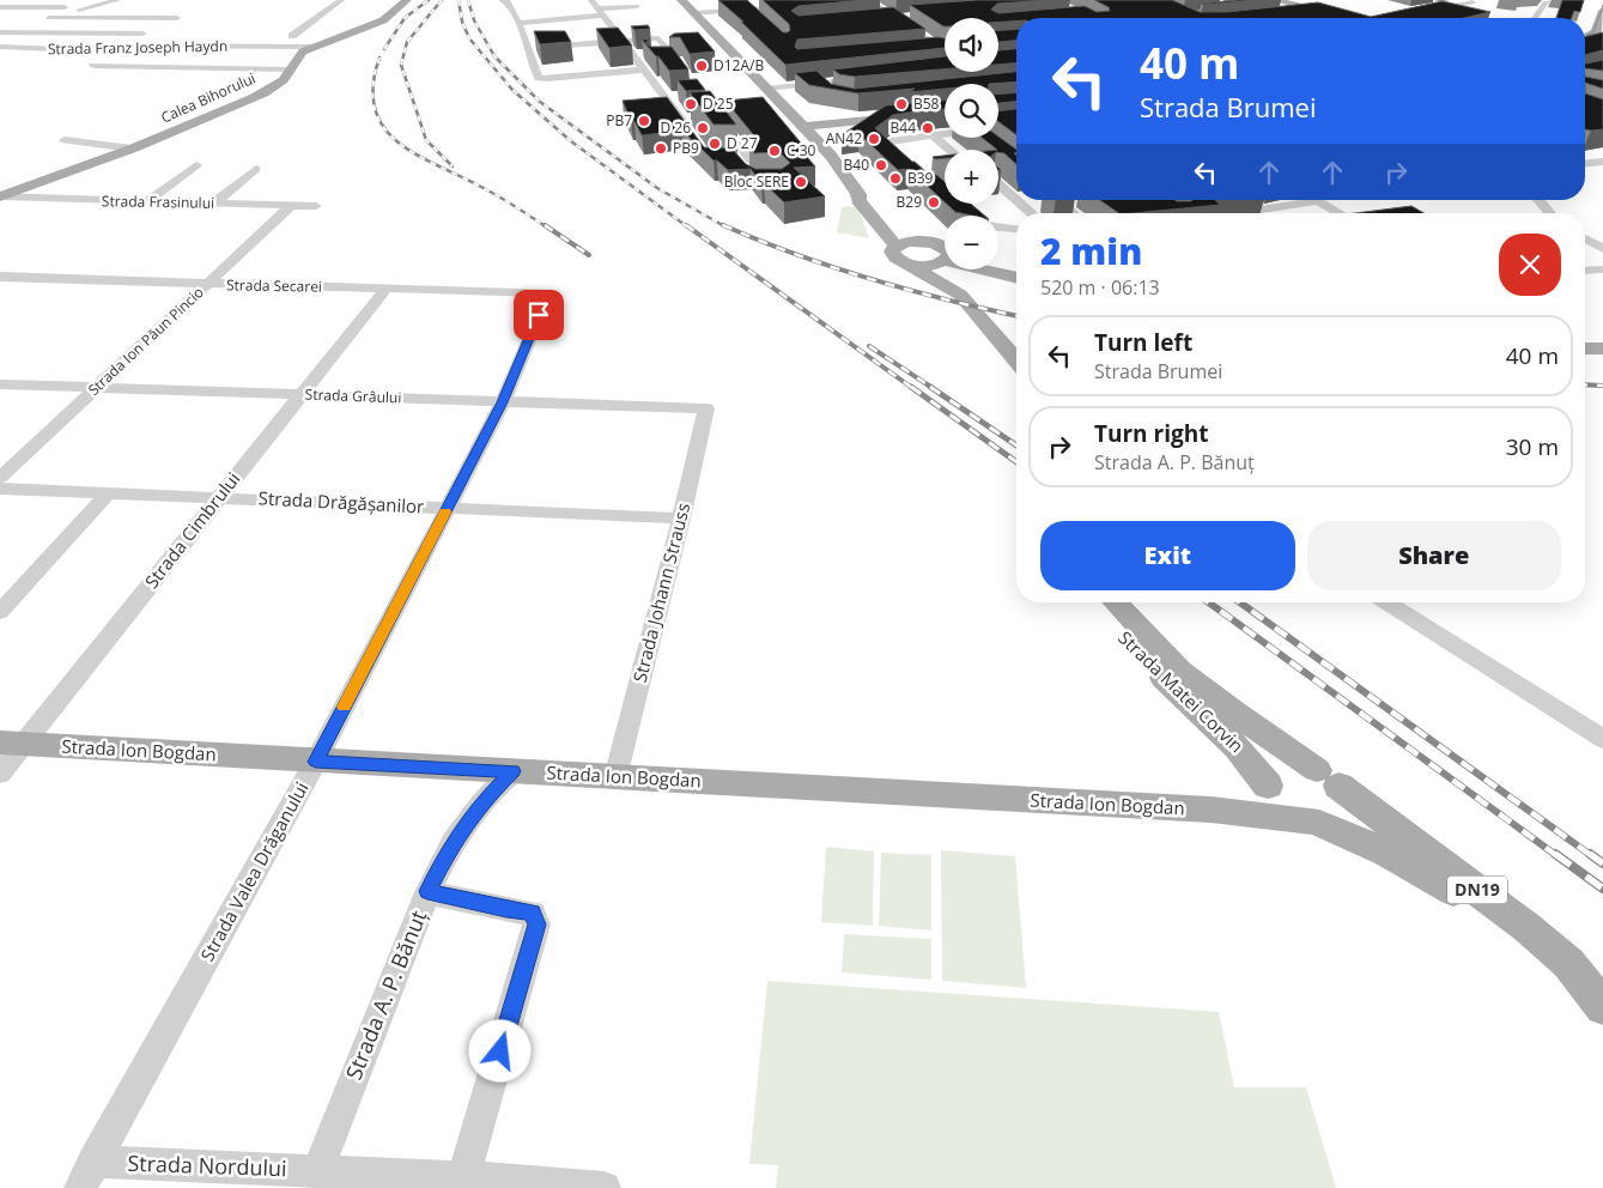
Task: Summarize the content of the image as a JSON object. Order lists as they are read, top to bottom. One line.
{"streets":{"main road":["Calea Bihorului","Strada Matei Corvin","Strada Ion Bogdan","DN19"],"street":["Strada Franz Joseph Haydn","Strada Frasinului","Strada Secarei","Strada Ion Păun Pincio","Strada Grâului","Strada Drăgășanilor","Strada Cimbrului","Strada Johann Strauss","Strada Valea Drăganului","Strada A. P. Bănuț","Strada Nordului"]},"crossings":[["Strada Franz Joseph Haydn","Calea Bihorului"],["Calea Bihorului","Strada Frasinului"],["Strada Frasinului","Strada Ion Păun Pincio"],["Strada Secarei","Strada Ion Păun Pincio"],["Strada Secarei","Strada Cimbrului"],["Strada Secarei","Strada Valea Drăganului"],["Strada Ion Păun Pincio","Strada Grâului"],["Strada Grâului","Strada Cimbrului"],["Strada Grâului","Strada Johann Strauss"],["Strada Grâului","Strada Valea Drăganului"],["Strada Drăgășanilor","Strada Cimbrului"],["Strada Drăgășanilor","Strada Johann Strauss"],["Strada Drăgășanilor","Strada Valea Drăganului"],["Strada Cimbrului","Strada Ion Bogdan"],["Strada Johann Strauss","Strada Ion Bogdan"],["Strada Matei Corvin","Strada Ion Bogdan"],["Strada Matei Corvin","DN19"],["Strada Ion Bogdan","Strada Valea Drăganului"],["Strada Ion Bogdan","DN19"],["Strada Ion Bogdan","Strada A. P. Bănuț"],["Strada Valea Drăganului","Strada Nordului"],["Strada A. P. Bănuț","Strada Nordului"]],"places":["D12A/B","D 25","B58","PB7","D 26","B44","AN42","D 27","PB9","C 30","B40","B39","Bloc SERE","B29"],"page":{"map_buttons":["+","−"],"turn":["40 m","Strada Brumei"],"heading":["2 min","520 m · 06:13"],"list":[{"name":"Turn left","note":"Strada Brumei","value":"40 m"},{"name":"Turn right","note":"Strada A. P. Bănuț","value":"30 m"}],"buttons":["Exit","Share"]}}
